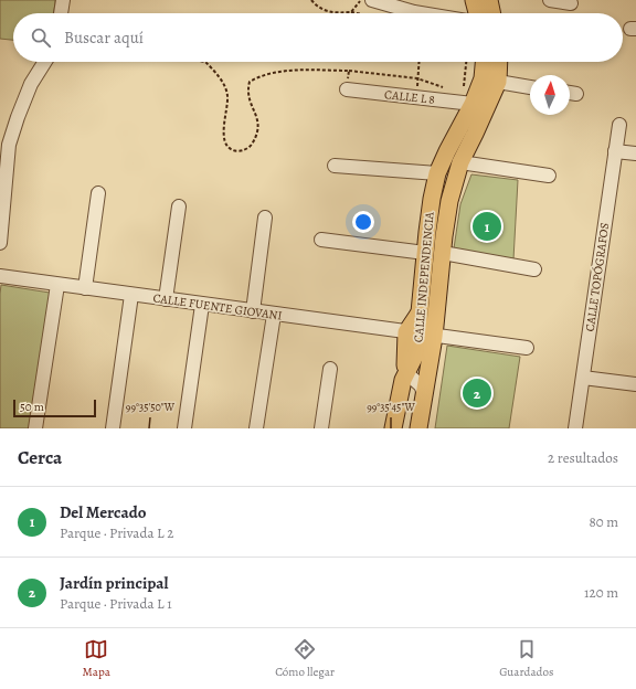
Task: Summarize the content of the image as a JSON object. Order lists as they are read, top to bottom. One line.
{"streets":{"main road":["CALLE INDEPENDENCIA"],"street":["CALLE L 8","CALLE TOPÓGRAFOS","CALLE FUENTE GIOVANI"]},"crossings":[["CALLE L 8","CALLE INDEPENDENCIA"],["CALLE INDEPENDENCIA","CALLE FUENTE GIOVANI"]],"scale_bar":"50 m","north":"top","page":{"search":"Buscar aquí","pins":["1","2"],"scale":"50 m","heading":["Cerca","2 resultados"],"list":[{"mark":"1","name":"Del Mercado","note":"Parque · Privada L 2","value":"80 m"},{"mark":"2","name":"Jardín principal","note":"Parque · Privada L 1","value":"120 m"}],"nav":["Mapa","Cómo llegar","Guardados"]},"coordinates":["99°35'50\"W","99°35'45\"W"]}
